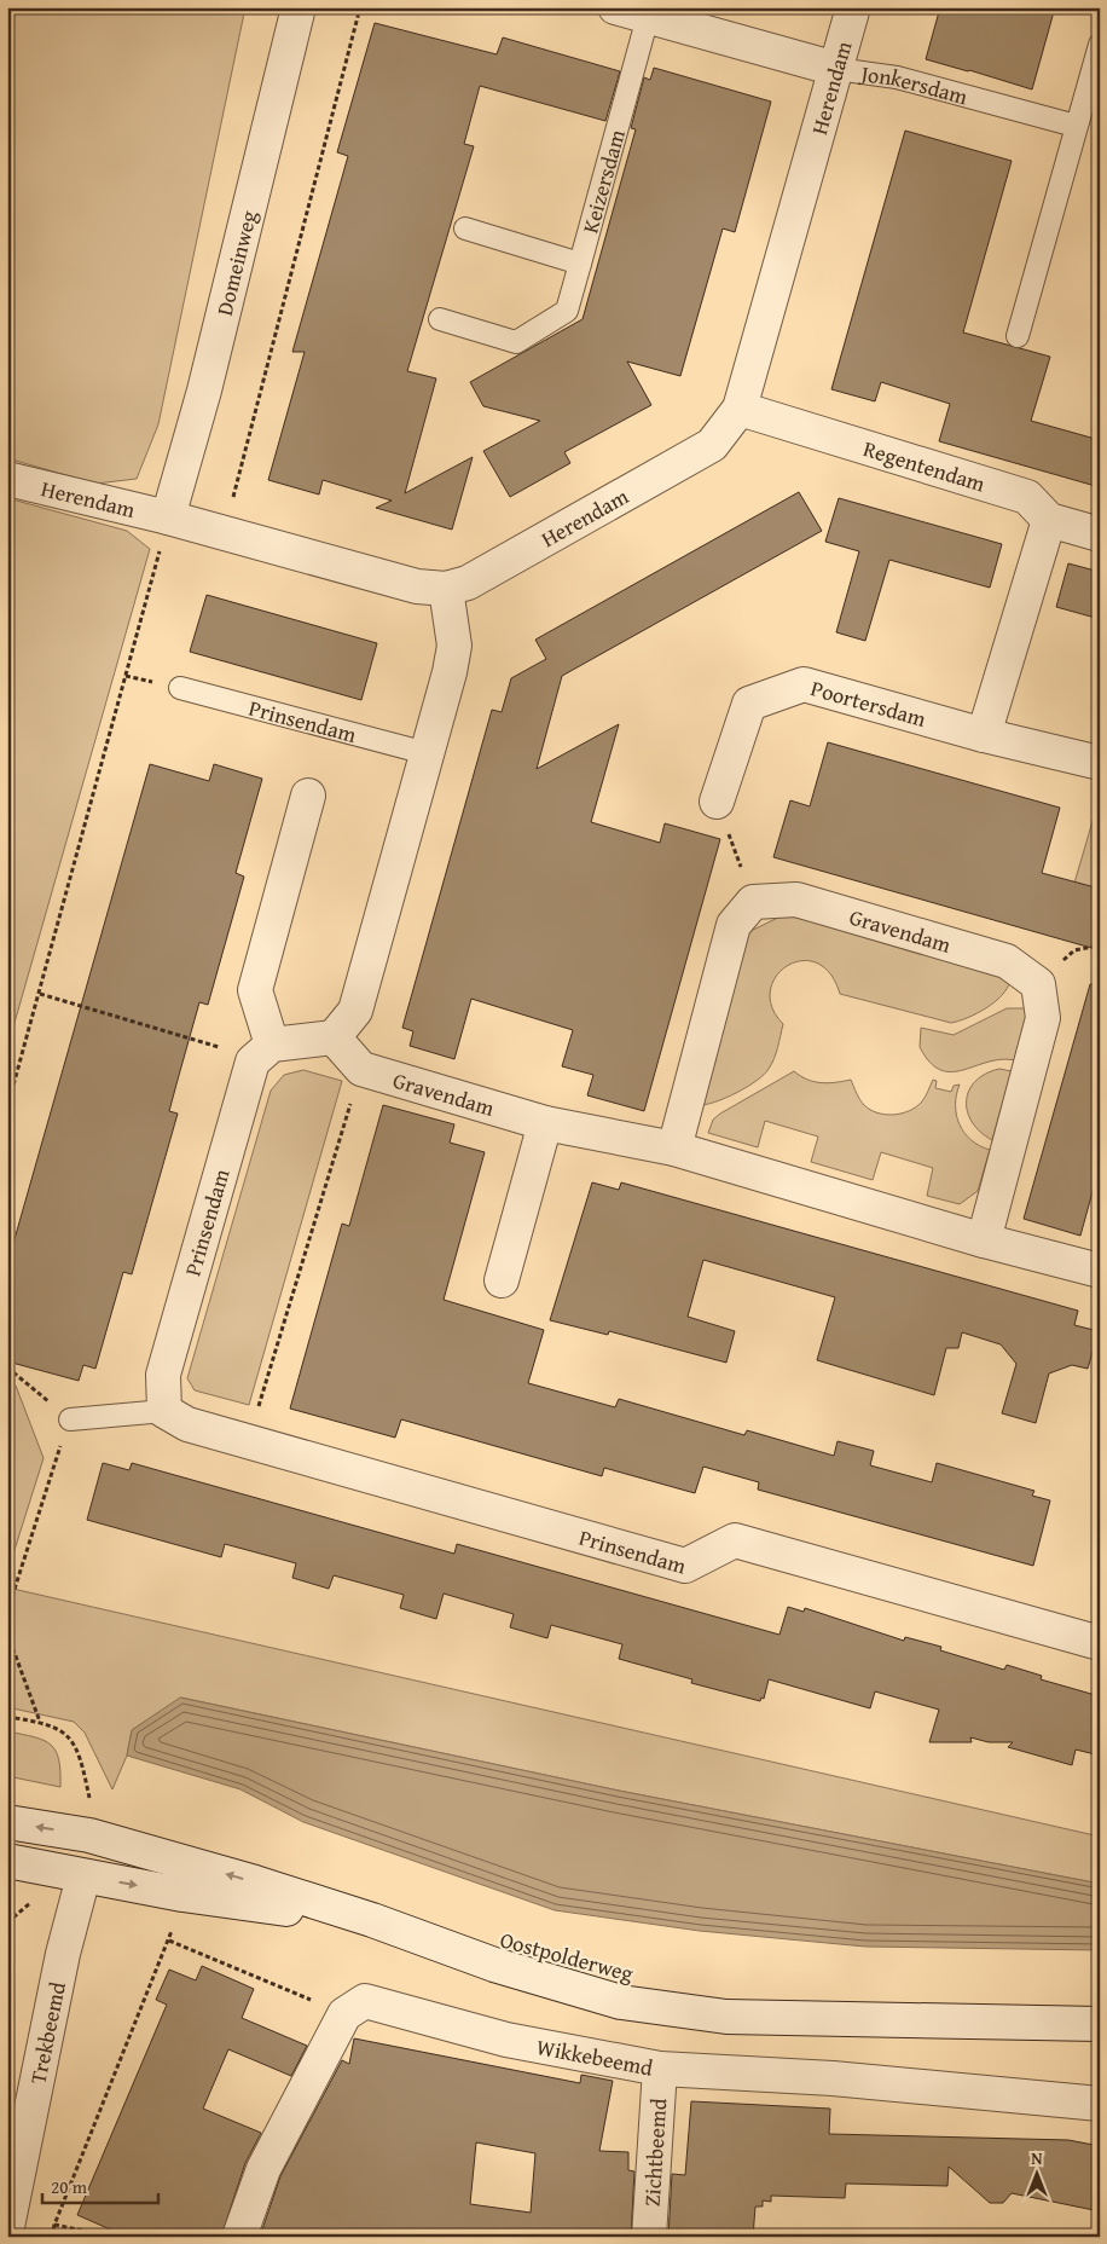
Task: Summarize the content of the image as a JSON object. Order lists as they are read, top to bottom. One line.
{"streets":{"street":["Jonkersdam","Herendam","Domeinweg","Regentendam","Poortersdam","Prinsendam","Gravendam","Oostpolderweg","Trekbeemd","Wikkebeemd","Zichtbeemd"],"lane":["Keizersdam"]},"crossings":[["Jonkersdam","Herendam"],["Jonkersdam","Keizersdam"],["Herendam","Domeinweg"],["Herendam","Regentendam"],["Oostpolderweg","Trekbeemd"],["Wikkebeemd","Zichtbeemd"]],"scale_bar":"20 m","north":"top"}
